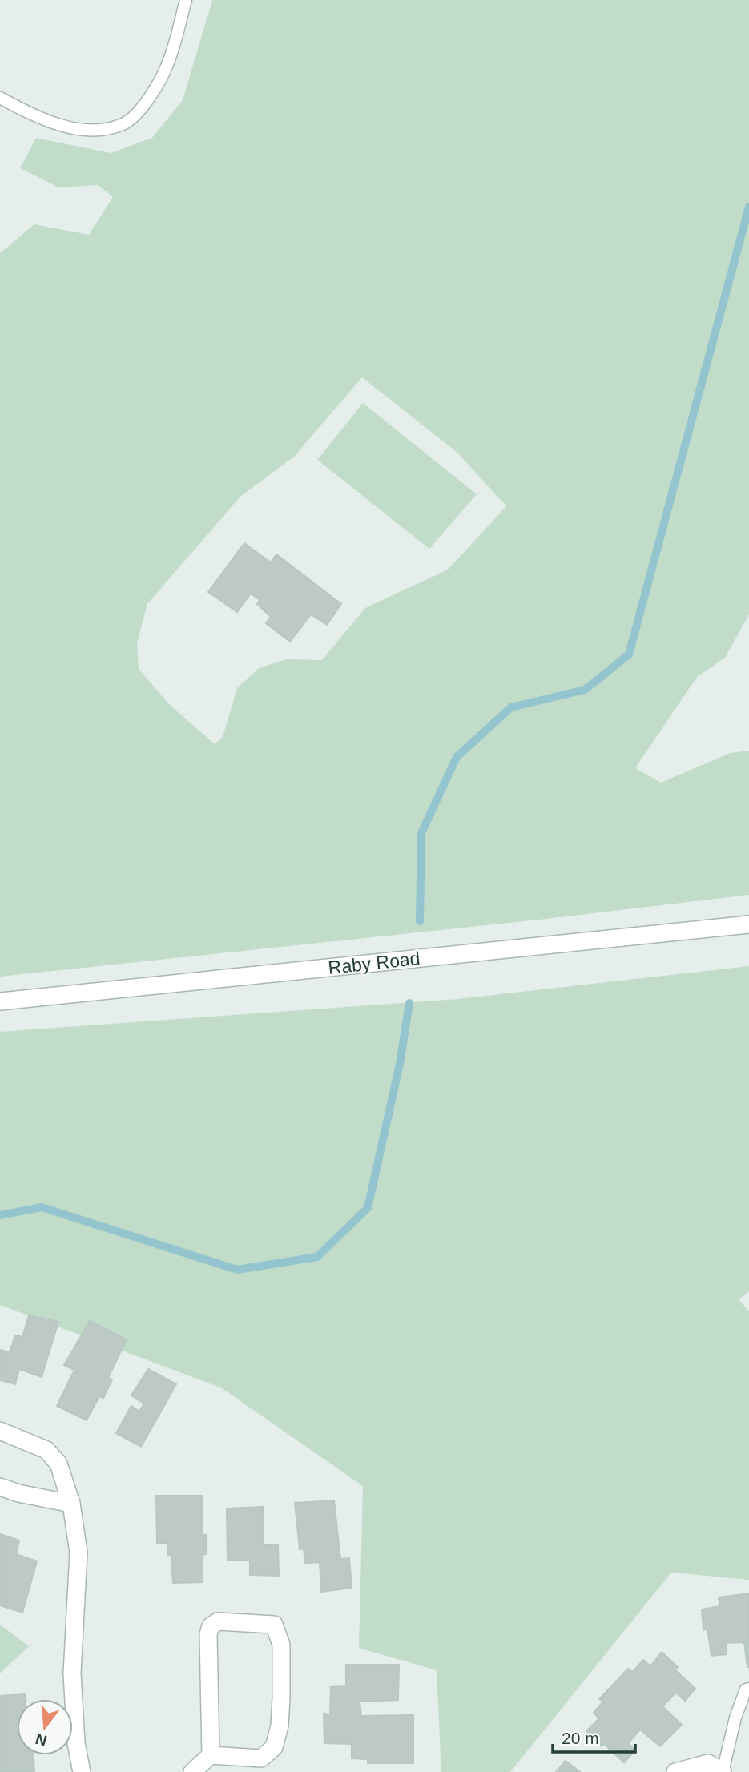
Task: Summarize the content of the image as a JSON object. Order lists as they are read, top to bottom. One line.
{"streets":{"street":["Raby Road"]},"scale_bar":"20 m","north":"bottom"}
